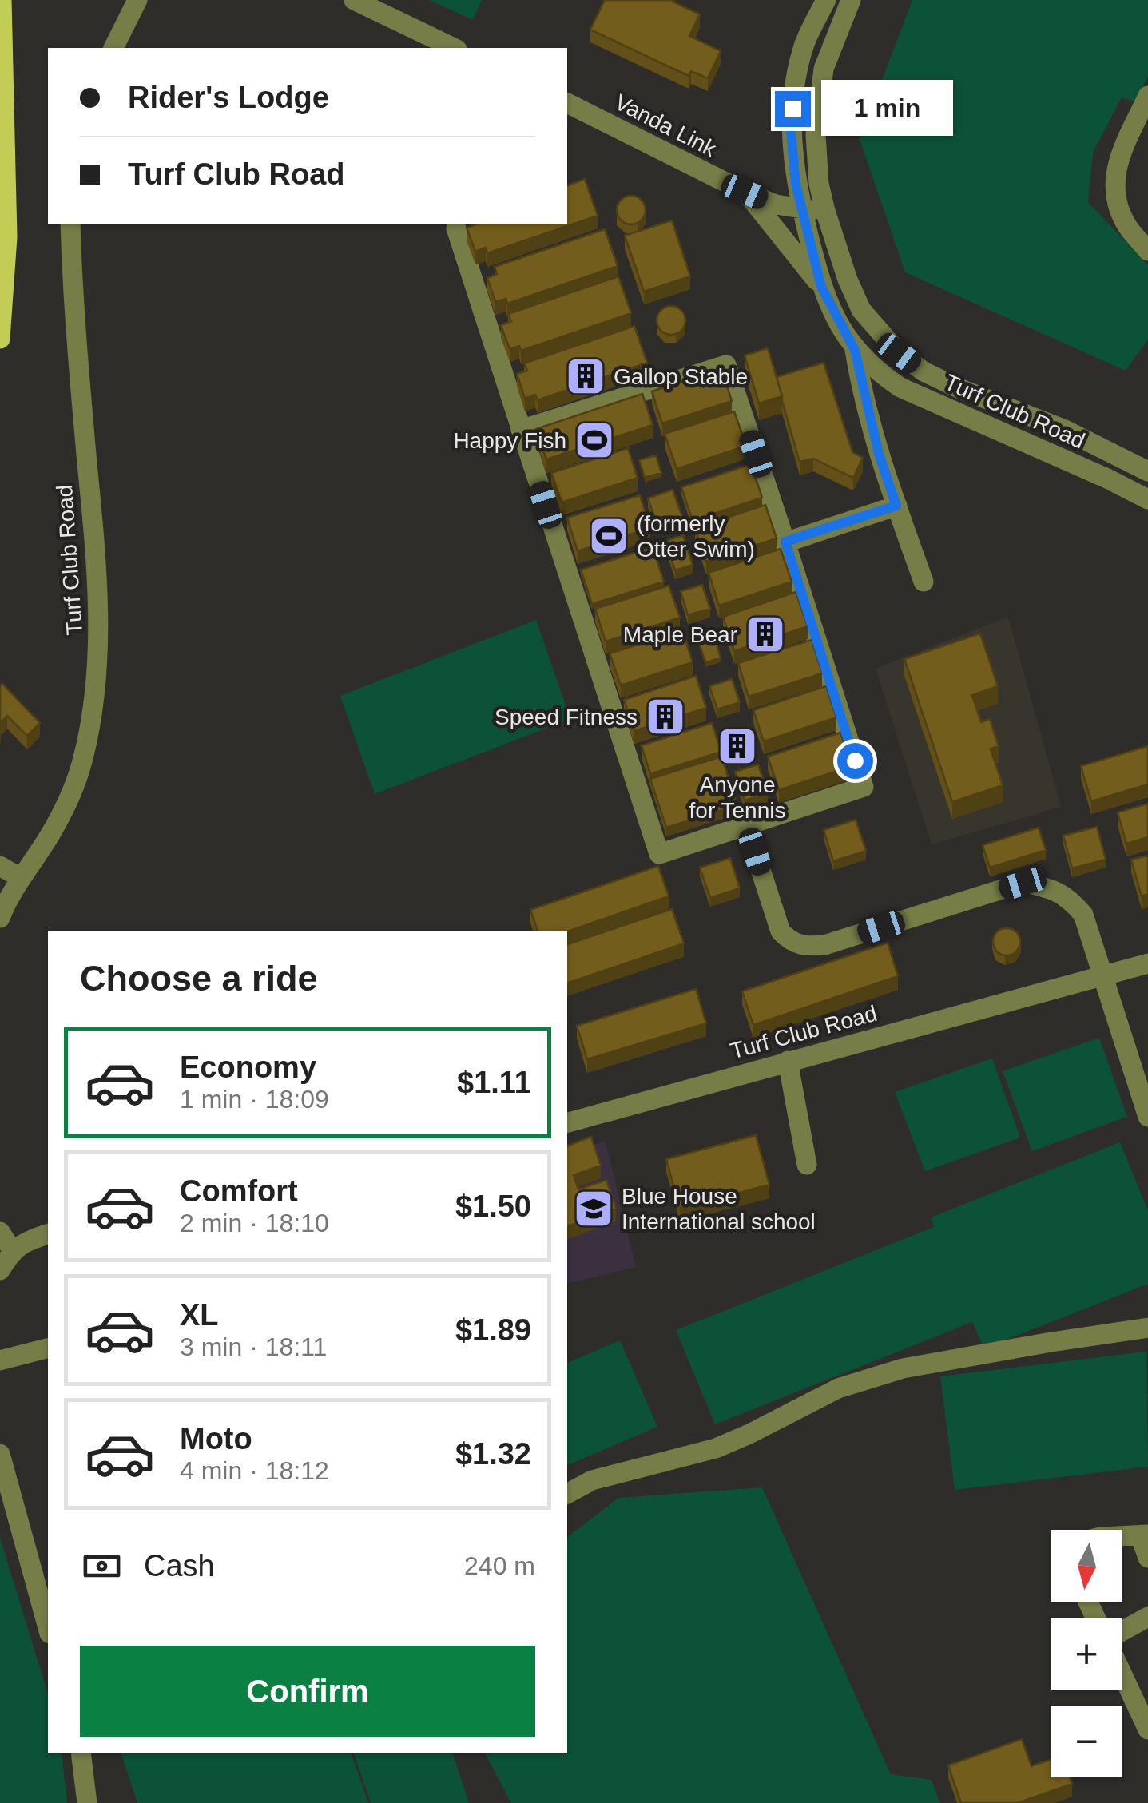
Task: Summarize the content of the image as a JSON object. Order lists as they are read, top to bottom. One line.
{"streets":{"street":["Vanda Link","Turf Club Road"]},"crossings":[["Vanda Link","Turf Club Road"]],"places":{"building":["Gallop Stable","Maple Bear","Speed Fitness","Anyone for Tennis"],"sports":["Happy Fish","(formerly Otter Swim)"],"school or university":["Blue House International school"]},"north":"bottom","page":{"banner":["Rider's Lodge","Turf Club Road"],"bubble":"1 min","heading":"Choose a ride","list":[{"name":"Economy","note":"1 min · 18:09","value":"$1.11"},{"name":"Comfort","note":"2 min · 18:10","value":"$1.50"},{"name":"XL","note":"3 min · 18:11","value":"$1.89"},{"name":"Moto","note":"4 min · 18:12","value":"$1.32"}],"pay":["Cash","240 m"],"map_buttons":["+","−"],"buttons":"Confirm"}}
